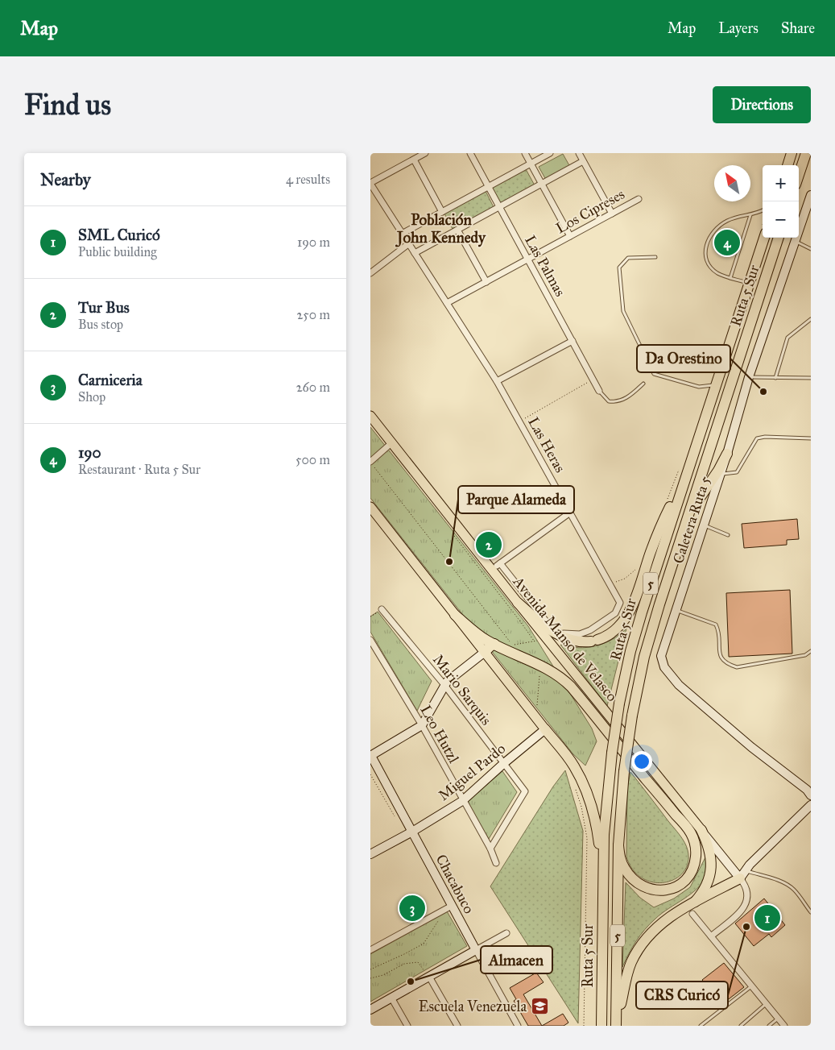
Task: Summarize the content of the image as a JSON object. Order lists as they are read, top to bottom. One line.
{"streets":{"highway":["Ruta 5 Sur","5"],"main road":["Avenida Manso de Velasco"],"street":["Los Cipreses","Las Palmas","Las Heras","Caletera Ruta 5","Mario Sarquis","Leo Hutzl","Miguel Pardo","Chacabuco"]},"crossings":[["Los Cipreses","Las Palmas"],["Los Cipreses","Las Heras"],["Mario Sarquis","Leo Hutzl"],["Mario Sarquis","Miguel Pardo"],["Leo Hutzl","Miguel Pardo"],["Miguel Pardo","Chacabuco"]],"districts":["Población John Kennedy"],"places":{"other":["Da Orestino","Parque Alameda","CRS Curicó","Almacen"],"school or university":["Escuela Venezuela"]},"north":"top left","page":{"header":"Map","nav":["Map","Layers","Share"],"buttons":"Directions","title":"Find us","heading":["Nearby","4 results"],"map_buttons":["+","−"],"list":[{"mark":"1","name":"SML Curicó","note":"Public building","value":"190 m"},{"mark":"2","name":"Tur Bus","note":"Bus stop","value":"250 m"},{"mark":"3","name":"Carniceria","note":"Shop","value":"260 m"},{"mark":"4","name":"190","note":"Restaurant · Ruta 5 Sur","value":"500 m"}],"pins":["4","2","3","1"]}}
